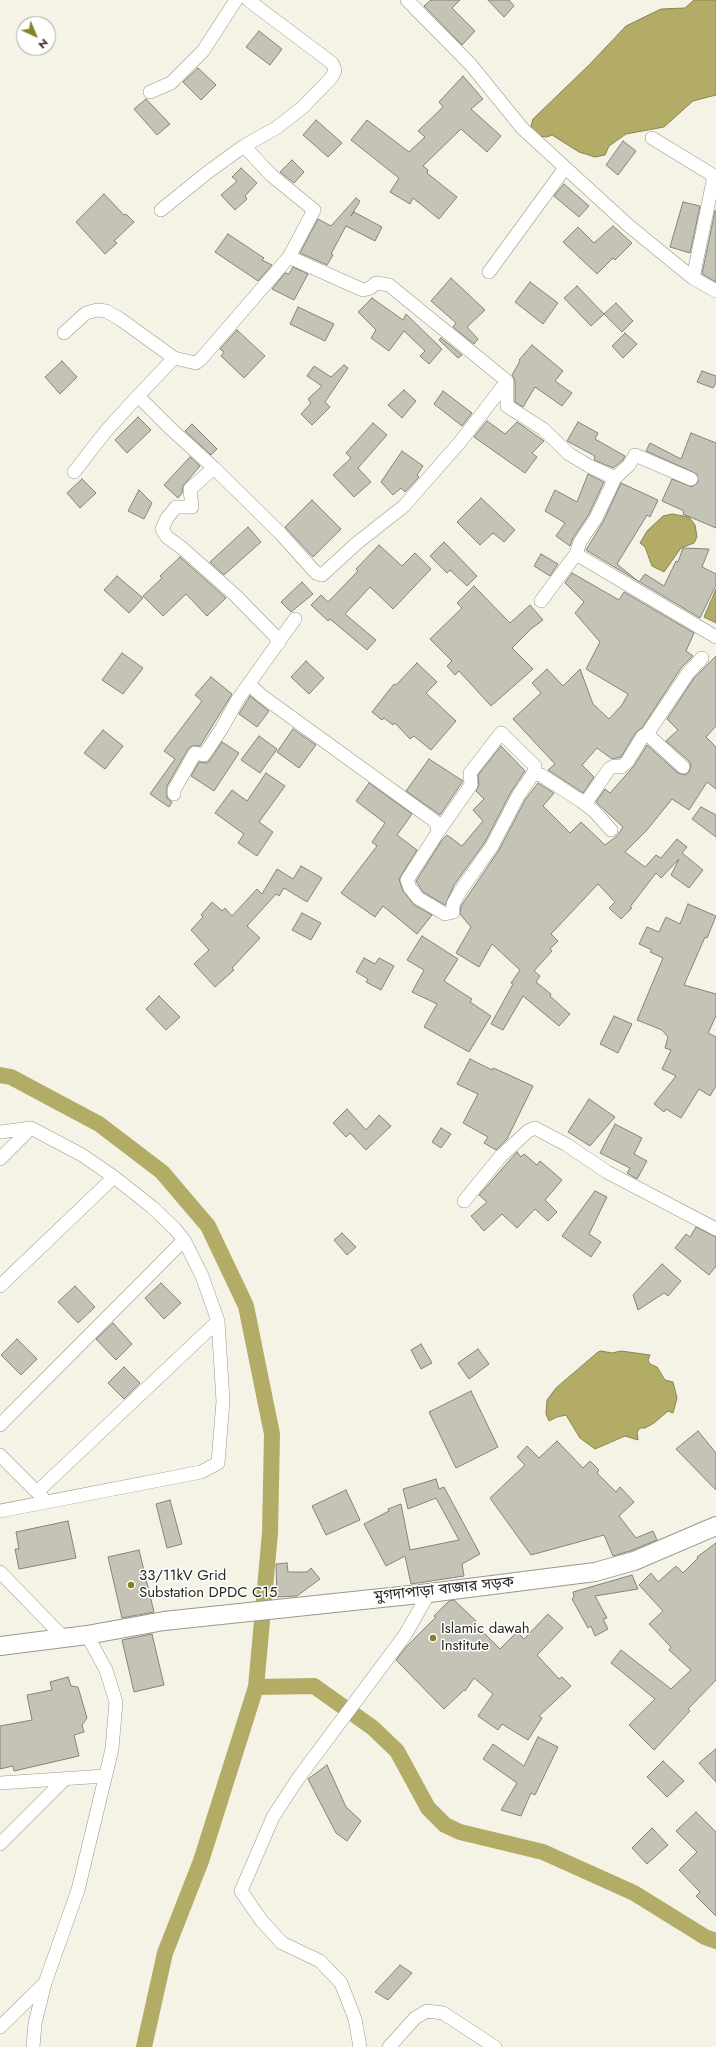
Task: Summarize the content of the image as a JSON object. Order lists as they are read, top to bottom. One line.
{"streets":{"street":["মুগদাপাড়া বাজার সড়ক"]},"places":["33/11kV Grid Substation DPDC C15","Islamic dawah Institute"],"north":"bottom right"}
